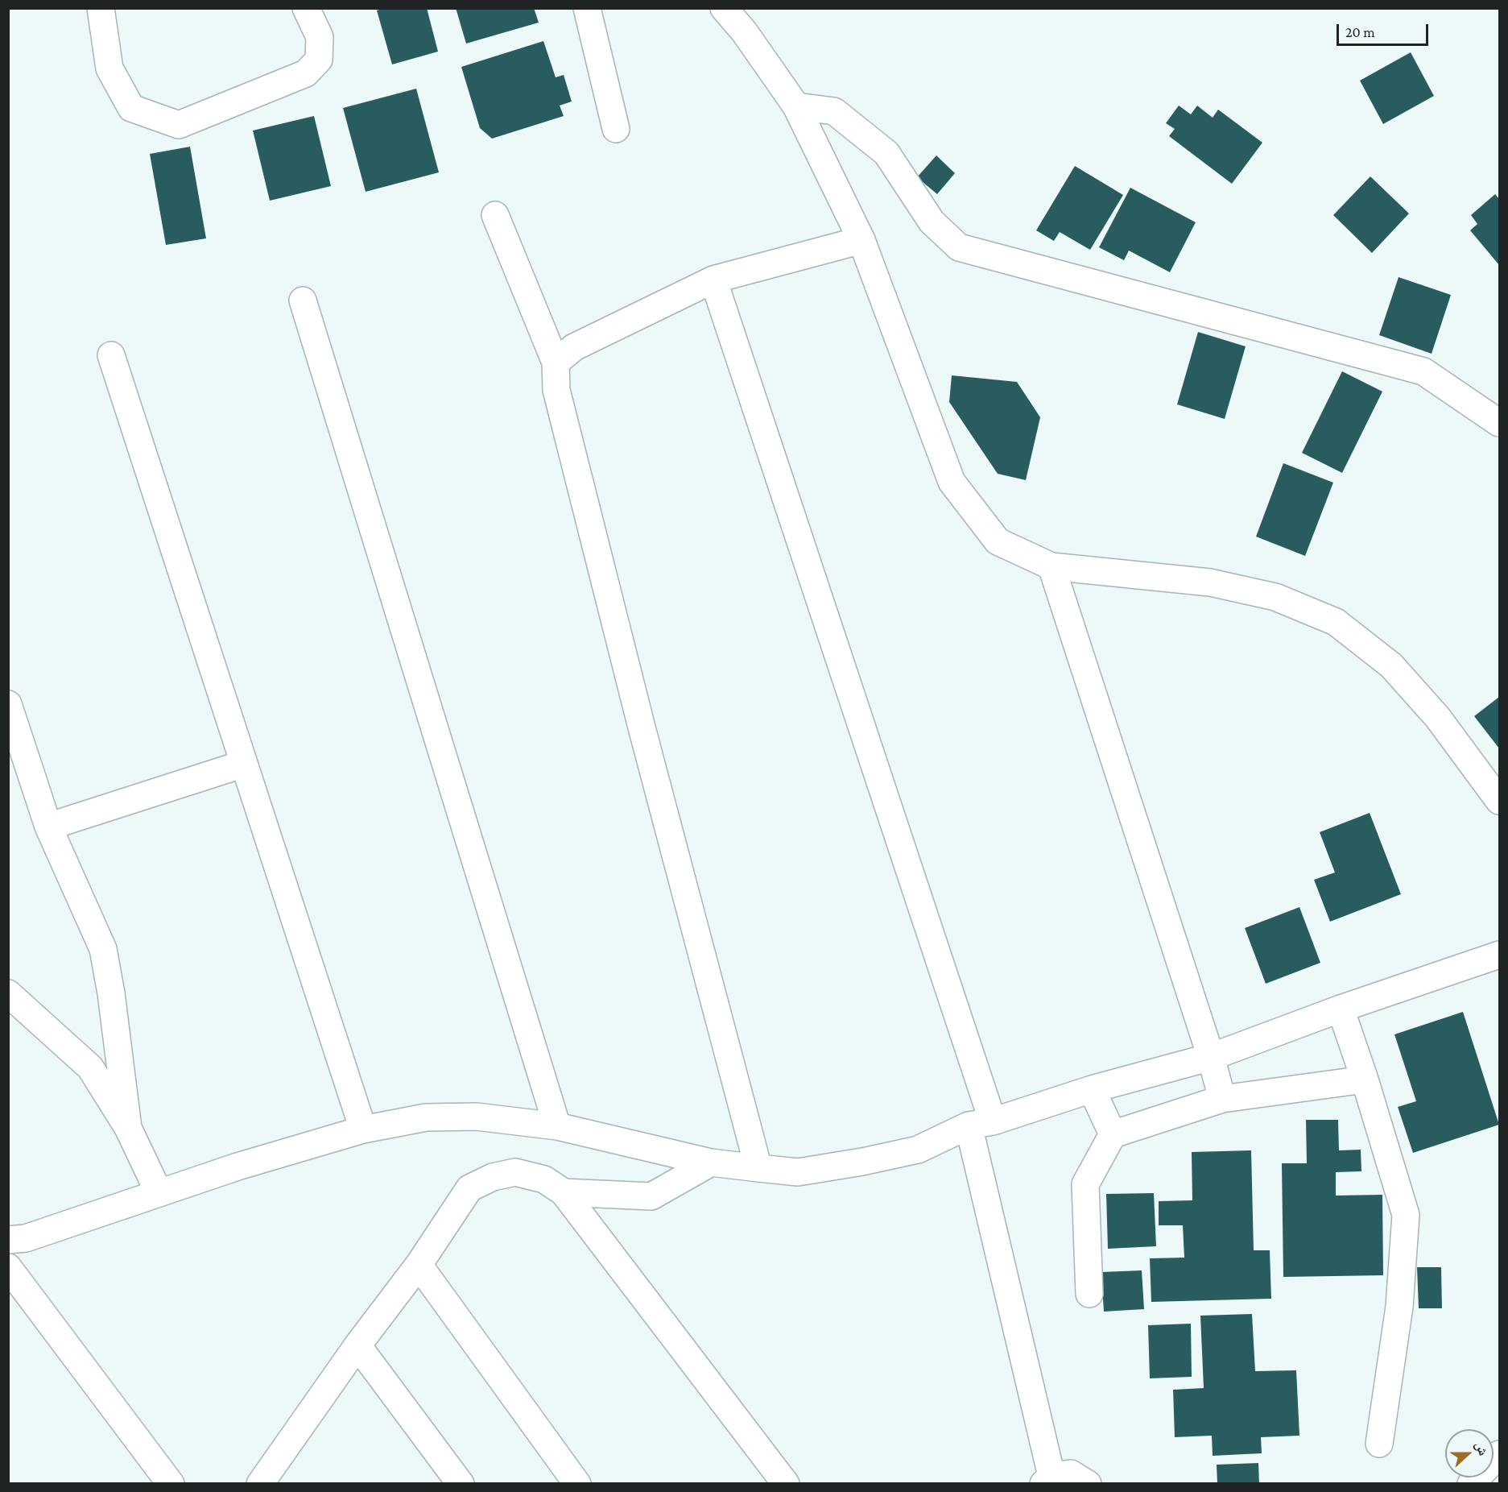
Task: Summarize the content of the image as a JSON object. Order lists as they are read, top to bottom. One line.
{"scale_bar":"20 m","north":"right"}
